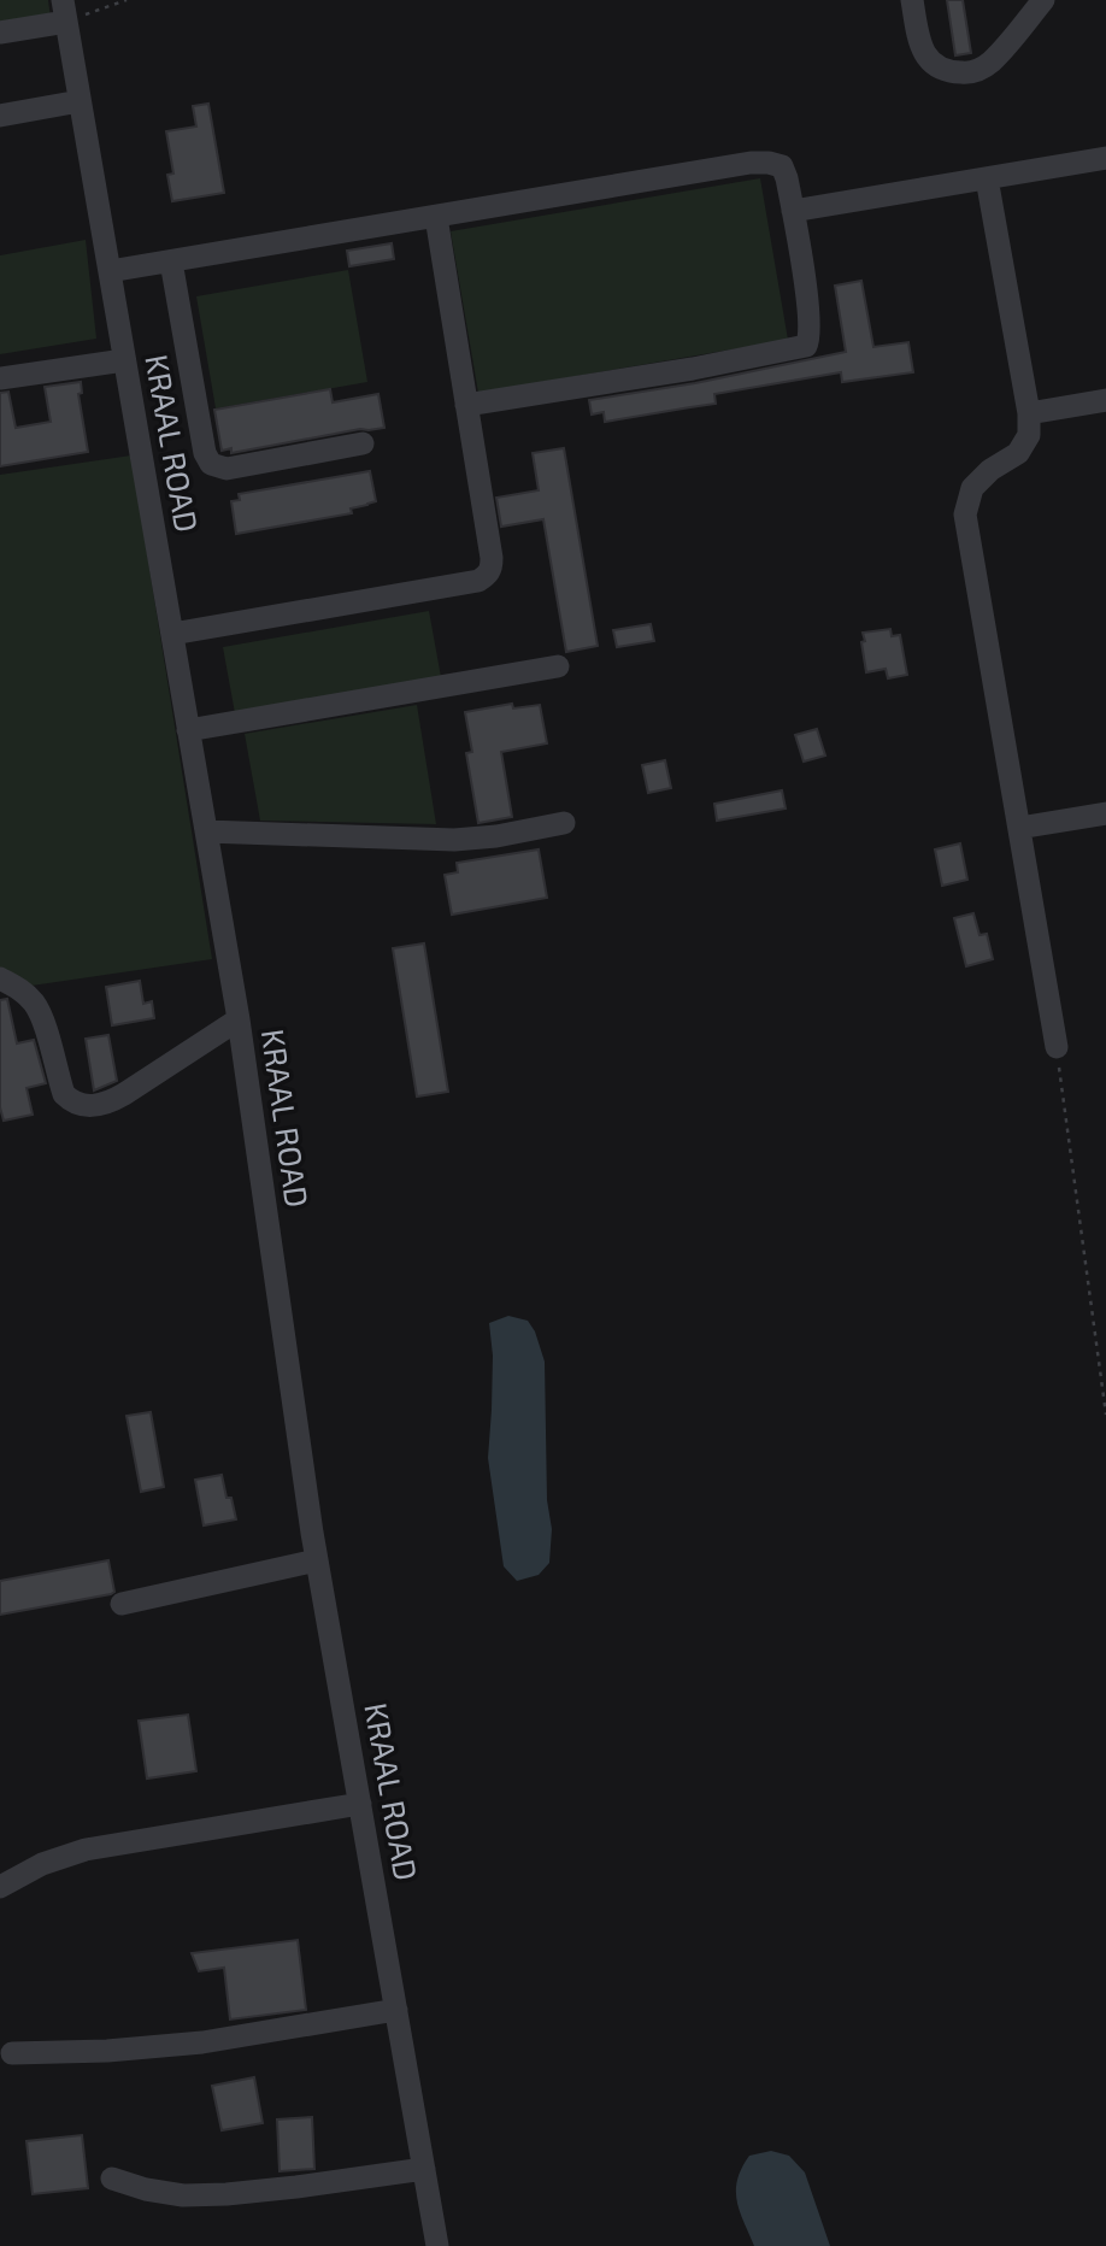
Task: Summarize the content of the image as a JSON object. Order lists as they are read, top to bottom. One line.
{"streets":{"street":["KRAAL ROAD"]}}
